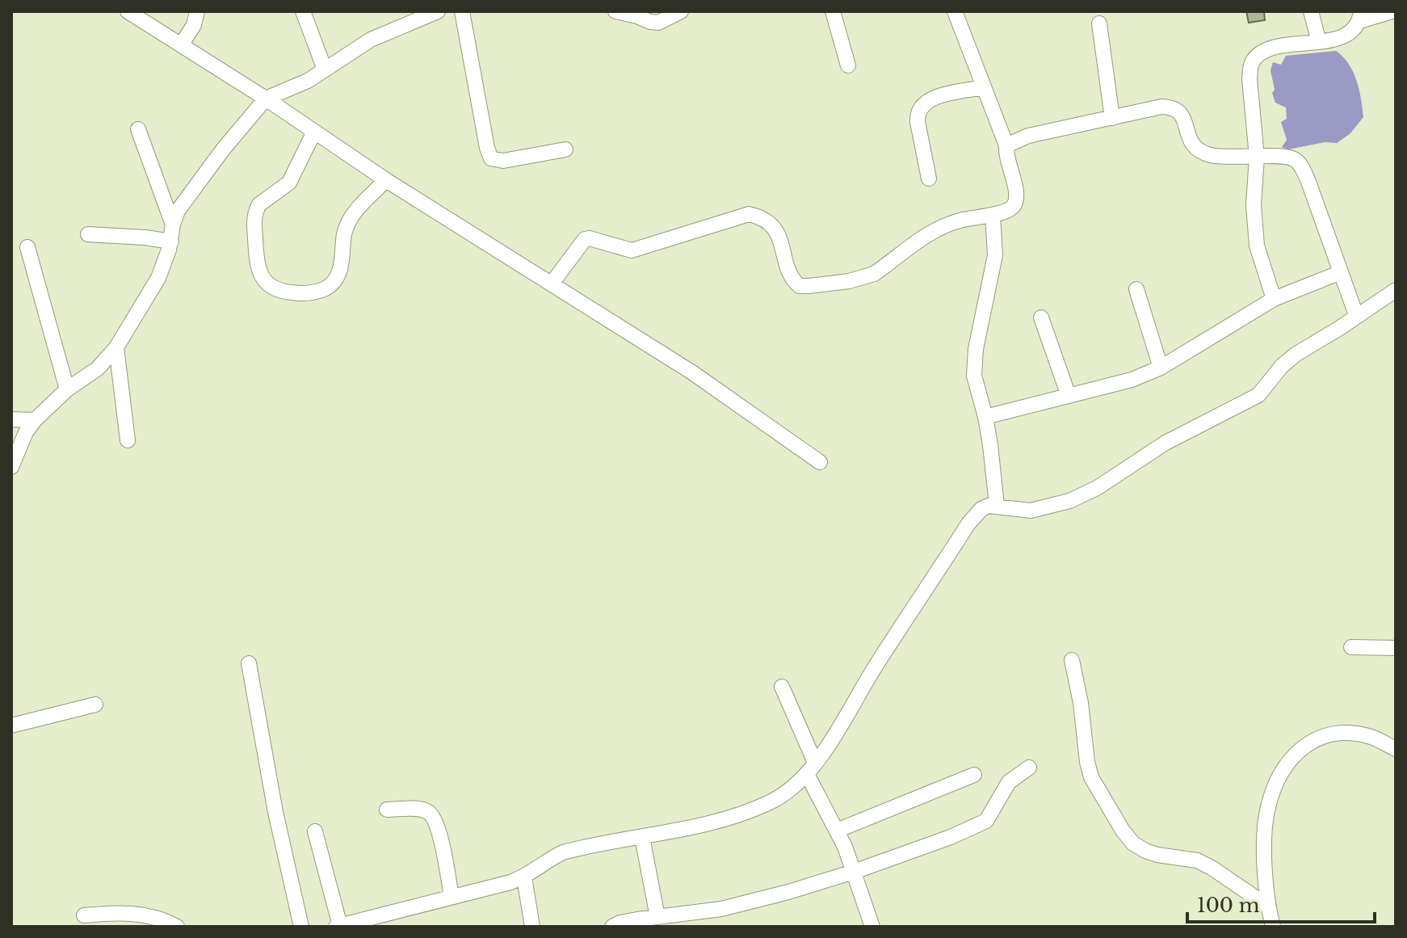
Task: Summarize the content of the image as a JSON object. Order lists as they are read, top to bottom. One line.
{"scale_bar":"100 m"}
